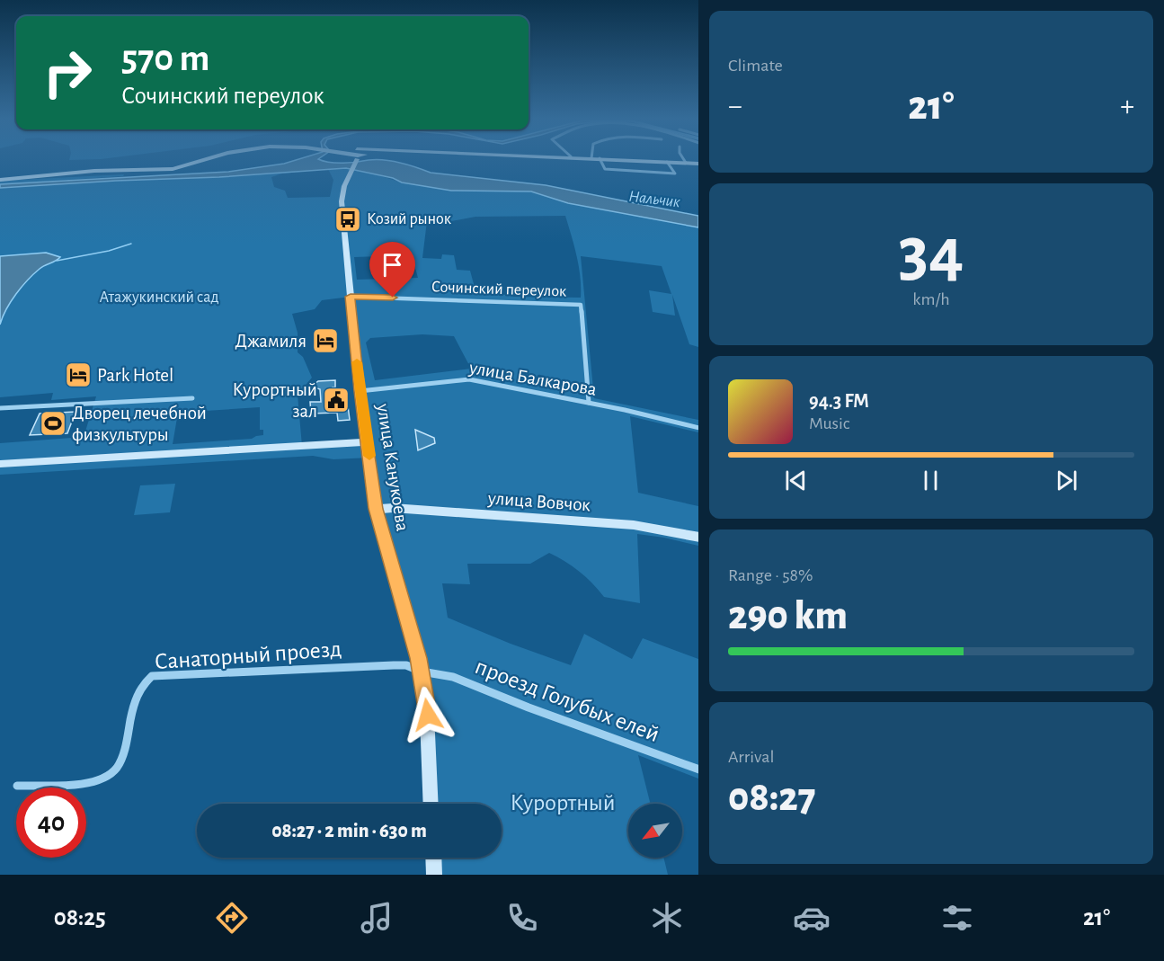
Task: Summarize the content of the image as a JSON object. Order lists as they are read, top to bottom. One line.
{"streets":{"street":["Сочинский переулок","улица Балкарова","улица Канукоева","улица Вовчок","Санаторный проезд","проезд Голубых елей"]},"crossings":[["Сочинский переулок","улица Балкарова"],["Сочинский переулок","улица Канукоева"],["улица Балкарова","улица Канукоева"],["улица Канукоева","улица Вовчок"],["улица Канукоева","Санаторный проезд"],["улица Канукоева","проезд Голубых елей"],["Санаторный проезд","проезд Голубых елей"]],"water":["Нальчик"],"parks":["Атажукинский сад","Курортный"],"places":{"bus stop":["Козий рынок"],"hotel":["Джамиля","Park Hotel"],"public building":["Курортный зал"],"sports":["Дворец лечебной физкультуры"]},"north":"bottom left","page":{"tile":["Climate",["34","km/h"],["Range · 58%","290 km"],["Arrival","08:27"]],"turn":["570 m","Сочинский переулок"],"heat":["−","21°","+"],"song":["94.3 FM","Music"],"limit":"40","trip":"08:27 · 2 min · 630 m","tabs":["08:25","21°"]}}
